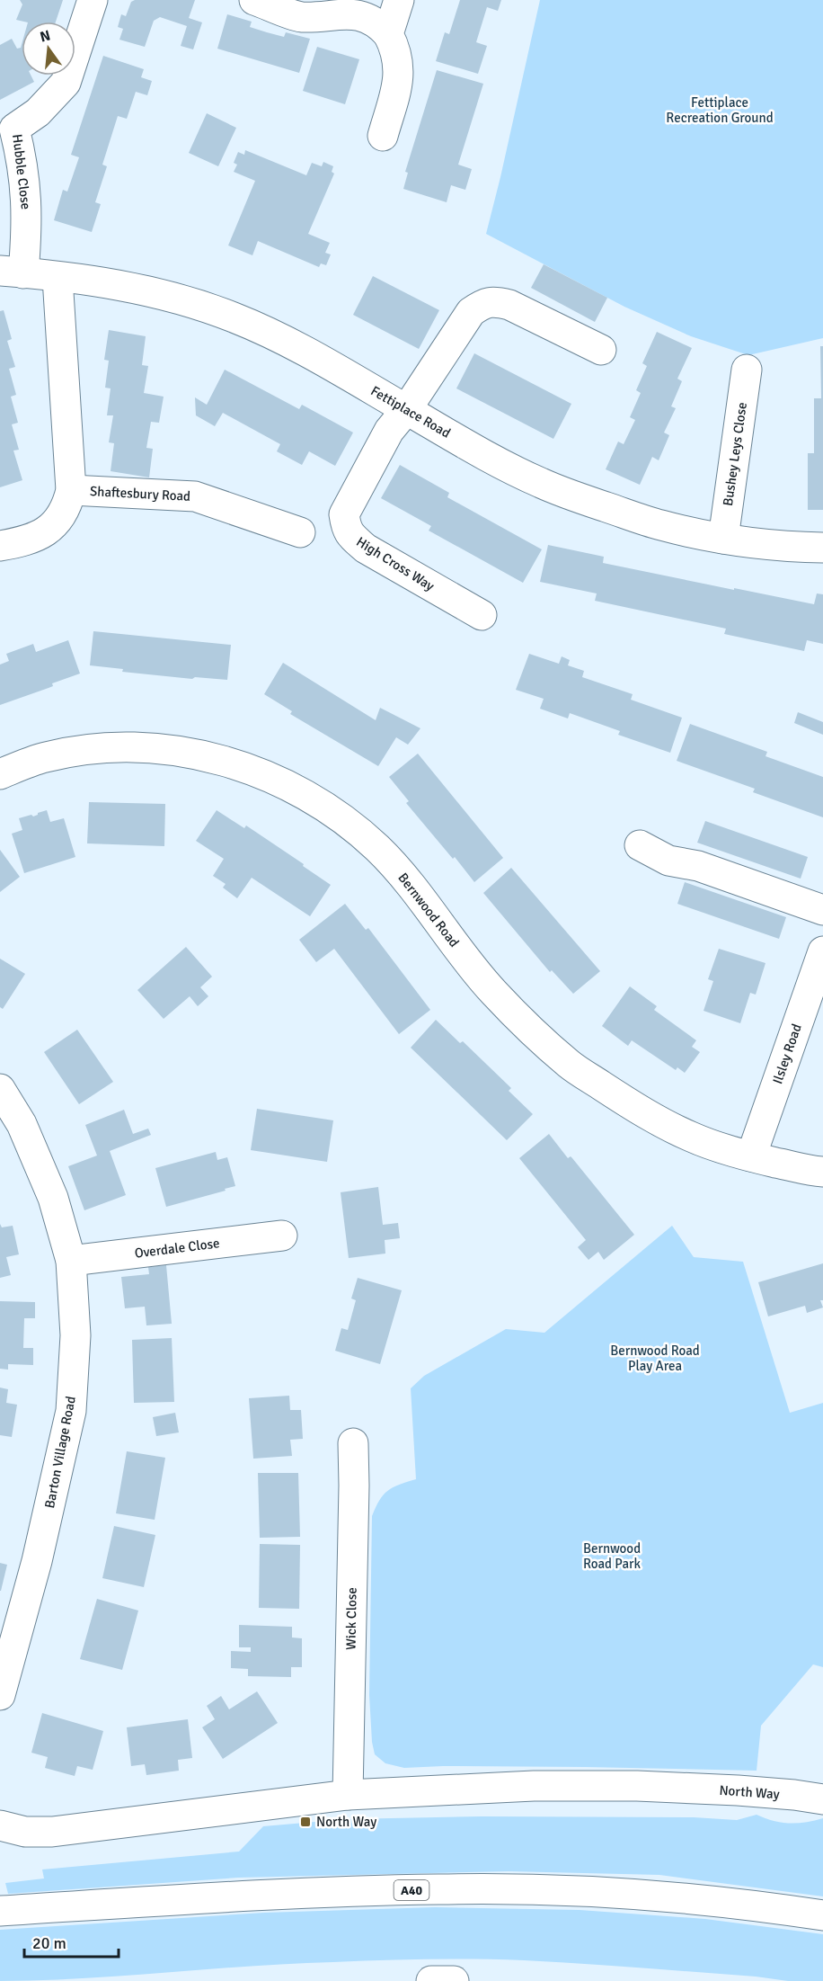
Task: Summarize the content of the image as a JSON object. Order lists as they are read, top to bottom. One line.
{"streets":{"main road":["Hubble Close","Fettiplace Road","Bushey Leys Close","Shaftesbury Road","High Cross Way","Bernwood Road","Ilsley Road","Overdale Close","Barton Village Road","Wick Close","North Way","A40"]},"crossings":[["Hubble Close","Fettiplace Road"],["Fettiplace Road","Bushey Leys Close"],["Fettiplace Road","Shaftesbury Road"],["Fettiplace Road","High Cross Way"],["Bernwood Road","Ilsley Road"],["Overdale Close","Barton Village Road"],["Wick Close","North Way"]],"parks":["Fettiplace Recreation Ground","Bernwood Road Play Area","Bernwood Road Park"],"places":{"transit":["North Way"]},"scale_bar":"20 m","north":"top"}
